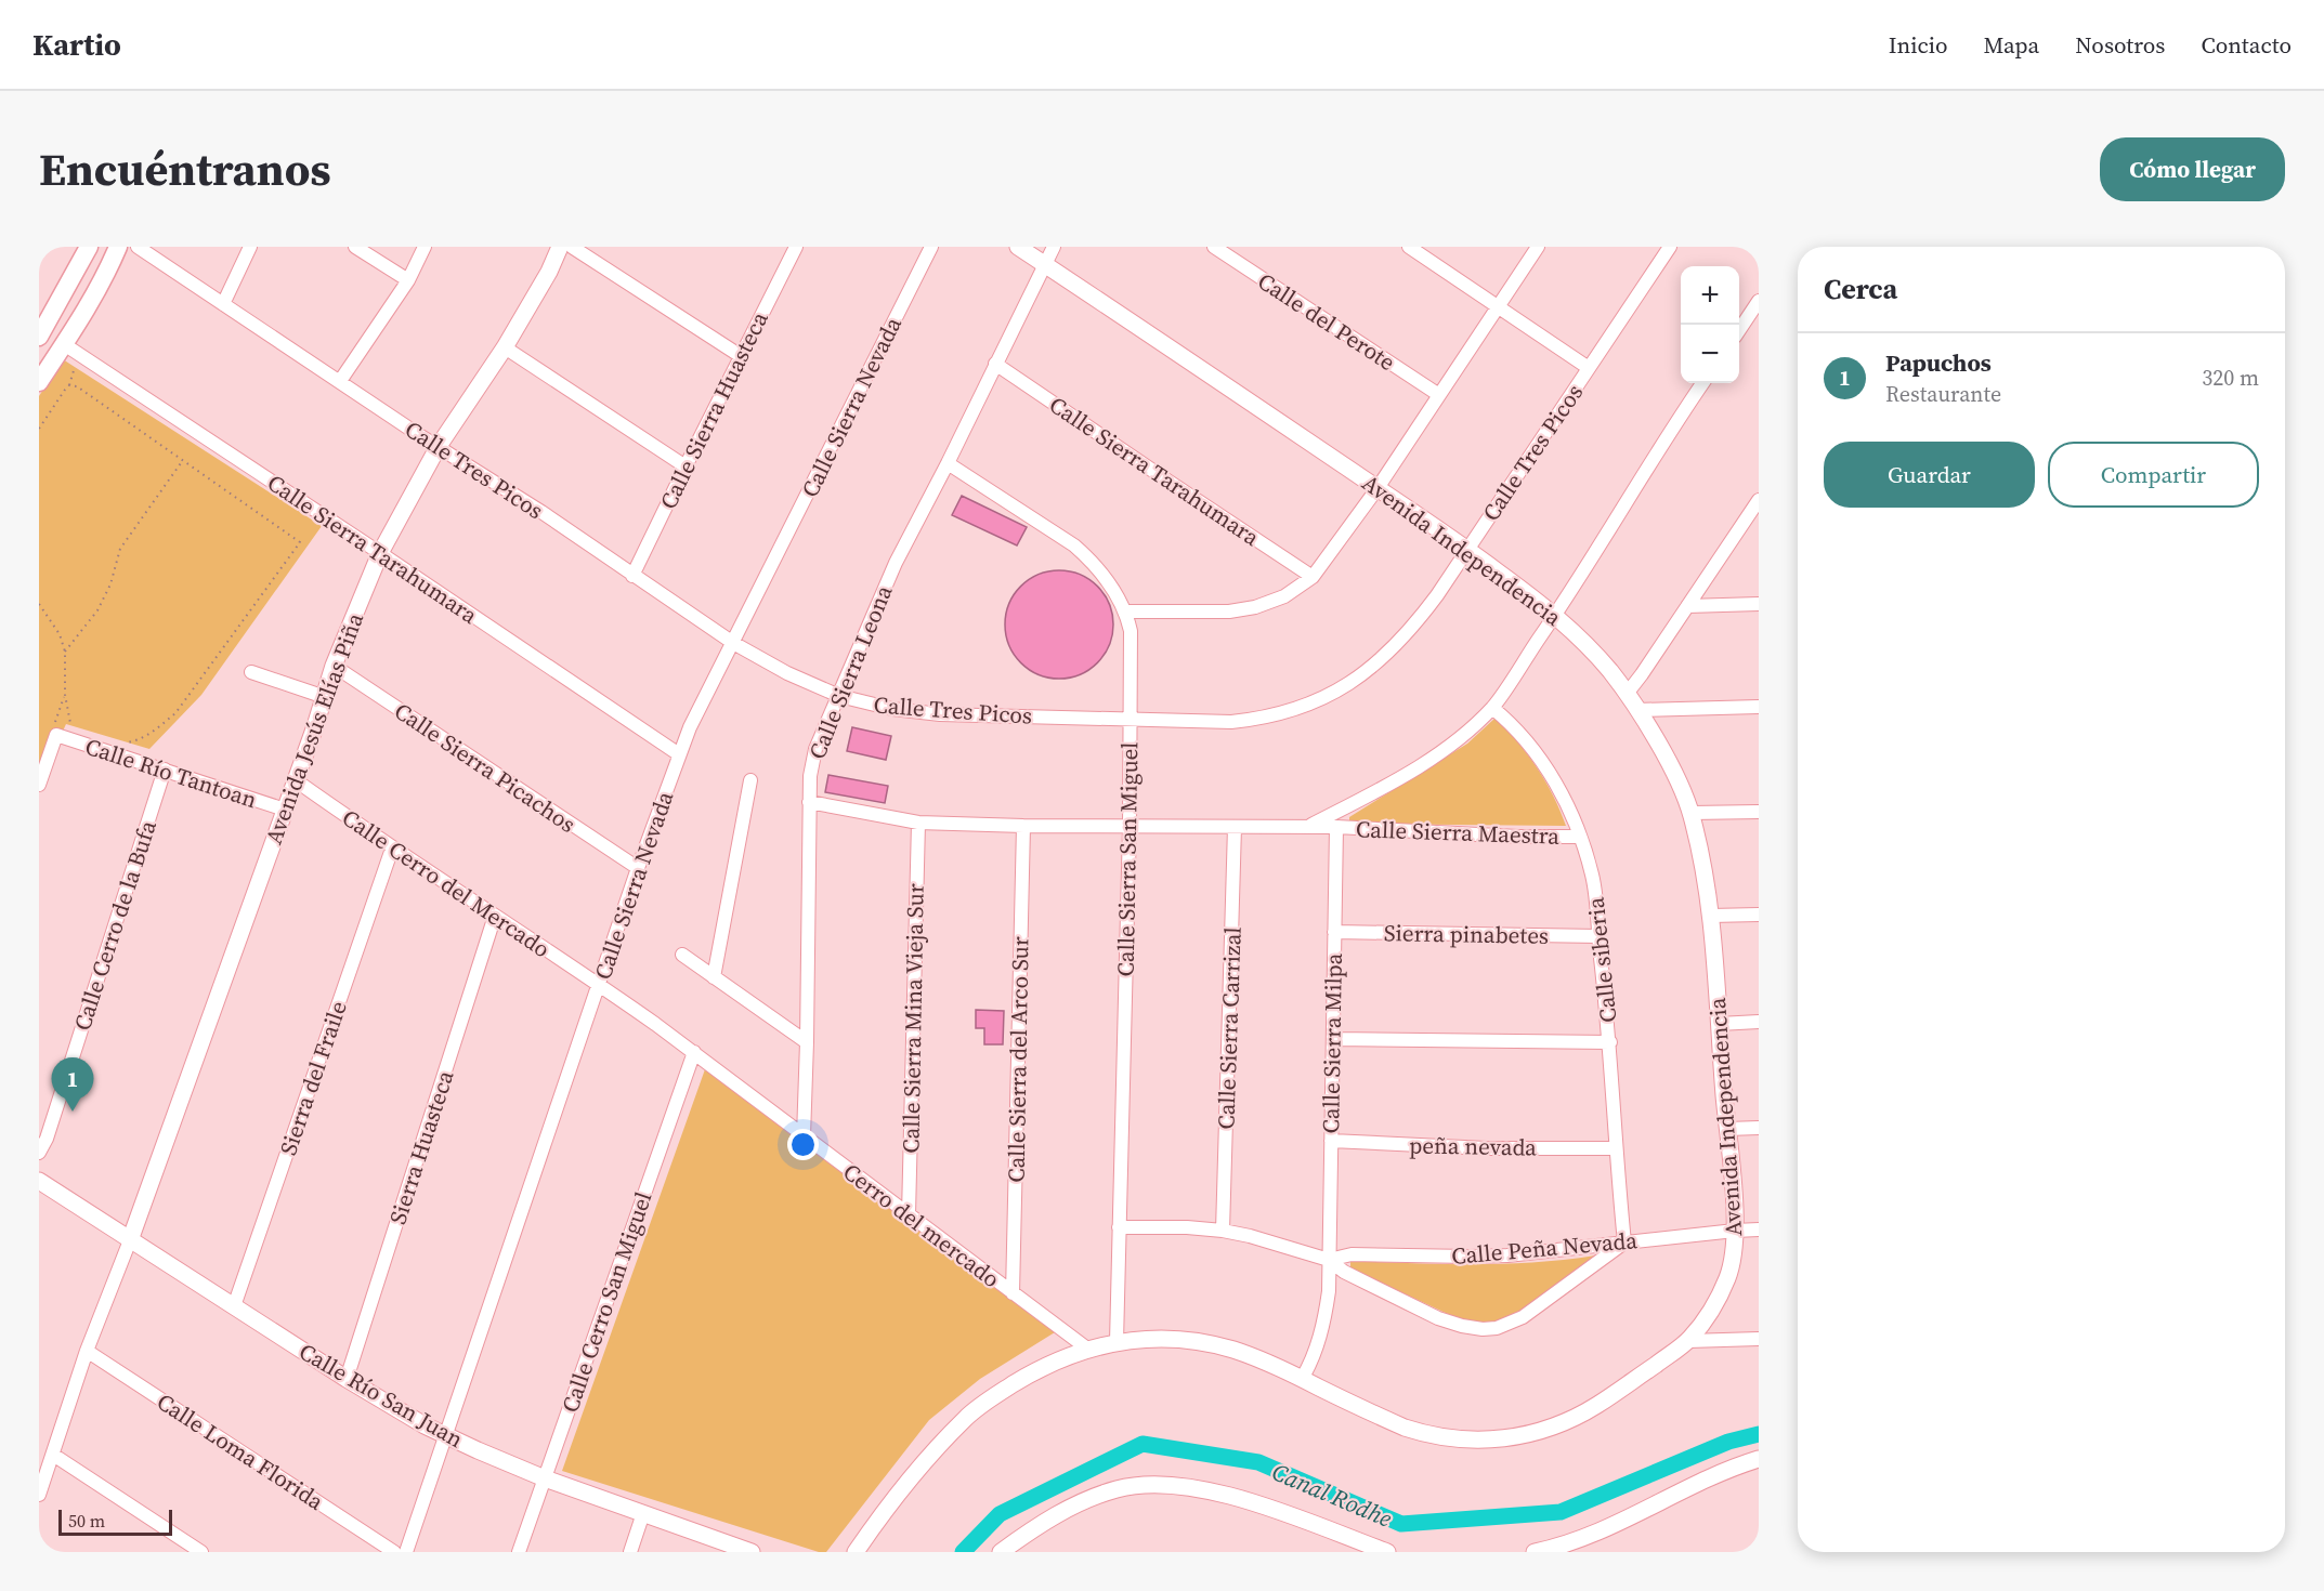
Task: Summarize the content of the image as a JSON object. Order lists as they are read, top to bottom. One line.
{"streets":{"street":["Calle del Perote","Calle Sierra Nevada","Calle Sierra Huasteca","Calle Tres Picos","Calle Sierra Tarahumara","Avenida Independencia","Calle Sierra Leona","Avenida Jesús Elías Piña","Calle Sierra Picachos","Calle Río Tantoan","Calle Sierra Maestra","Calle Sierra San Miguel","Calle Cerro del Mercado","Calle Cerro de la Bufa","Sierra pinabetes","Calle siberia","Calle Sierra Mina Vieja Sur","Calle Sierra Carrizal","Calle Sierra Milpa","Calle Sierra del Arco Sur","Sierra del Fraile","peña nevada","Sierra Huasteca","Cerro del mercado","Calle Peña Nevada","Calle Cerro San Miguel","Calle Río San Juan","Calle Loma Florida"]},"crossings":[["Calle Sierra Nevada","Calle Tres Picos"],["Calle Sierra Nevada","Calle Sierra Tarahumara"],["Calle Sierra Nevada","Calle Sierra Picachos"],["Calle Sierra Nevada","Calle Cerro del Mercado"],["Calle Sierra Nevada","Cerro del mercado"],["Calle Sierra Nevada","Calle Río San Juan"],["Calle Sierra Huasteca","Calle Tres Picos"],["Calle Tres Picos","Avenida Independencia"],["Calle Tres Picos","Calle Sierra Leona"],["Calle Tres Picos","Avenida Jesús Elías Piña"],["Calle Tres Picos","Calle Sierra San Miguel"],["Calle Sierra Tarahumara","Calle Sierra Leona"],["Calle Sierra Tarahumara","Avenida Jesús Elías Piña"],["Avenida Independencia","Calle Sierra Leona"],["Avenida Independencia","Calle Sierra San Miguel"],["Avenida Independencia","Calle Sierra Milpa"],["Avenida Independencia","Cerro del mercado"],["Avenida Independencia","Calle Peña Nevada"],["Calle Sierra Leona","Calle Sierra San Miguel"],["Calle Sierra Leona","Cerro del mercado"],["Avenida Jesús Elías Piña","Calle Sierra Picachos"],["Avenida Jesús Elías Piña","Calle Río Tantoan"],["Avenida Jesús Elías Piña","Calle Cerro del Mercado"],["Avenida Jesús Elías Piña","Calle Río San Juan"],["Calle Río Tantoan","Calle Cerro de la Bufa"],["Calle Sierra Maestra","Calle siberia"],["Calle Sierra Maestra","Calle Sierra Milpa"],["Calle Cerro del Mercado","Sierra del Fraile"],["Calle Cerro del Mercado","Sierra Huasteca"],["Calle Cerro del Mercado","Cerro del mercado"],["Sierra pinabetes","Calle siberia"],["Sierra pinabetes","Calle Sierra Milpa"],["Calle siberia","peña nevada"],["Calle siberia","Calle Peña Nevada"],["Calle Sierra Mina Vieja Sur","Cerro del mercado"],["Calle Sierra Milpa","peña nevada"],["Calle Sierra Milpa","Calle Peña Nevada"],["Calle Sierra del Arco Sur","Cerro del mercado"],["Sierra del Fraile","Calle Río San Juan"],["Sierra Huasteca","Calle Río San Juan"],["Cerro del mercado","Calle Cerro San Miguel"],["Calle Cerro San Miguel","Calle Río San Juan"]],"water":["Canal Rodhe"],"scale_bar":"50 m","page":{"header":"Kartio","nav":["Inicio","Mapa","Nosotros","Contacto"],"title":"Encuéntranos","buttons":["Cómo llegar",["Guardar","Compartir"]],"heading":"Cerca","map_buttons":["+","−"],"list":[{"mark":"1","name":"Papuchos","note":"Restaurante","value":"320 m"}],"pins":"1","scale":"50 m"}}
